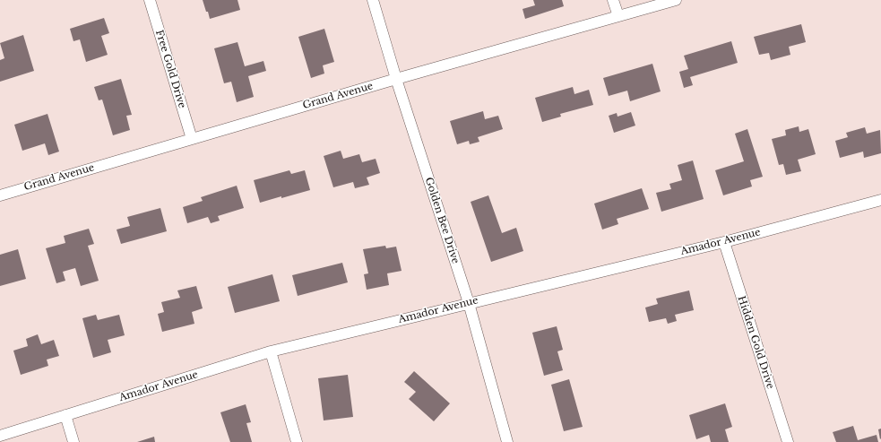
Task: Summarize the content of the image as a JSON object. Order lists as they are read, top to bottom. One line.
{"streets":{"street":["Free Gold Drive","Grand Avenue","Golden Bee Drive","Amador Avenue","Hidden Gold Drive"]},"crossings":[["Free Gold Drive","Grand Avenue"],["Grand Avenue","Golden Bee Drive"],["Golden Bee Drive","Amador Avenue"],["Amador Avenue","Hidden Gold Drive"]]}
